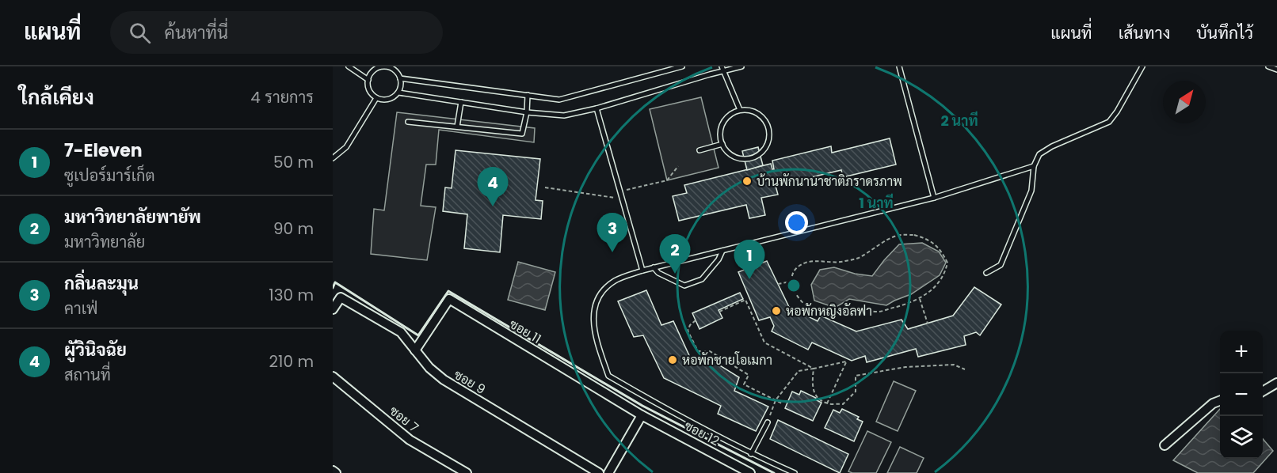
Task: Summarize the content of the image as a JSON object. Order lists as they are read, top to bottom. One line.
{"streets":{"street":["ซอย 11","ซอย 9","ซอย 7","ซอย 12"]},"crossings":[["ซอย 11","ซอย 9"],["ซอย 11","ซอย 12"]],"places":["บ้านพักนานาชาติภราดรภาพ","หอพักหญิงอัลฟา","หอพักชายโอเมกา"],"north":"top right","page":{"header":"แผนที่","search":"ค้นหาที่นี่","nav":["แผนที่","เส้นทาง","บันทึกไว้"],"heading":["ใกล้เคียง","4 รายการ"],"list":[{"mark":"1","name":"7-Eleven","note":"ซูเปอร์มาร์เก็ต","value":"50 m"},{"mark":"2","name":"มหาวิทยาลัยพายัพ","note":"มหาวิทยาลัย","value":"90 m"},{"mark":"3","name":"กลิ่นละมุน","note":"คาเฟ่","value":"130 m"},{"mark":"4","name":"ผัูวินิจฉัย","note":"สถานที่","value":"210 m"}],"pins":["4","3","2","1"],"map_buttons":["+","−"]},"rings":["2 นาที","1 นาที"]}
